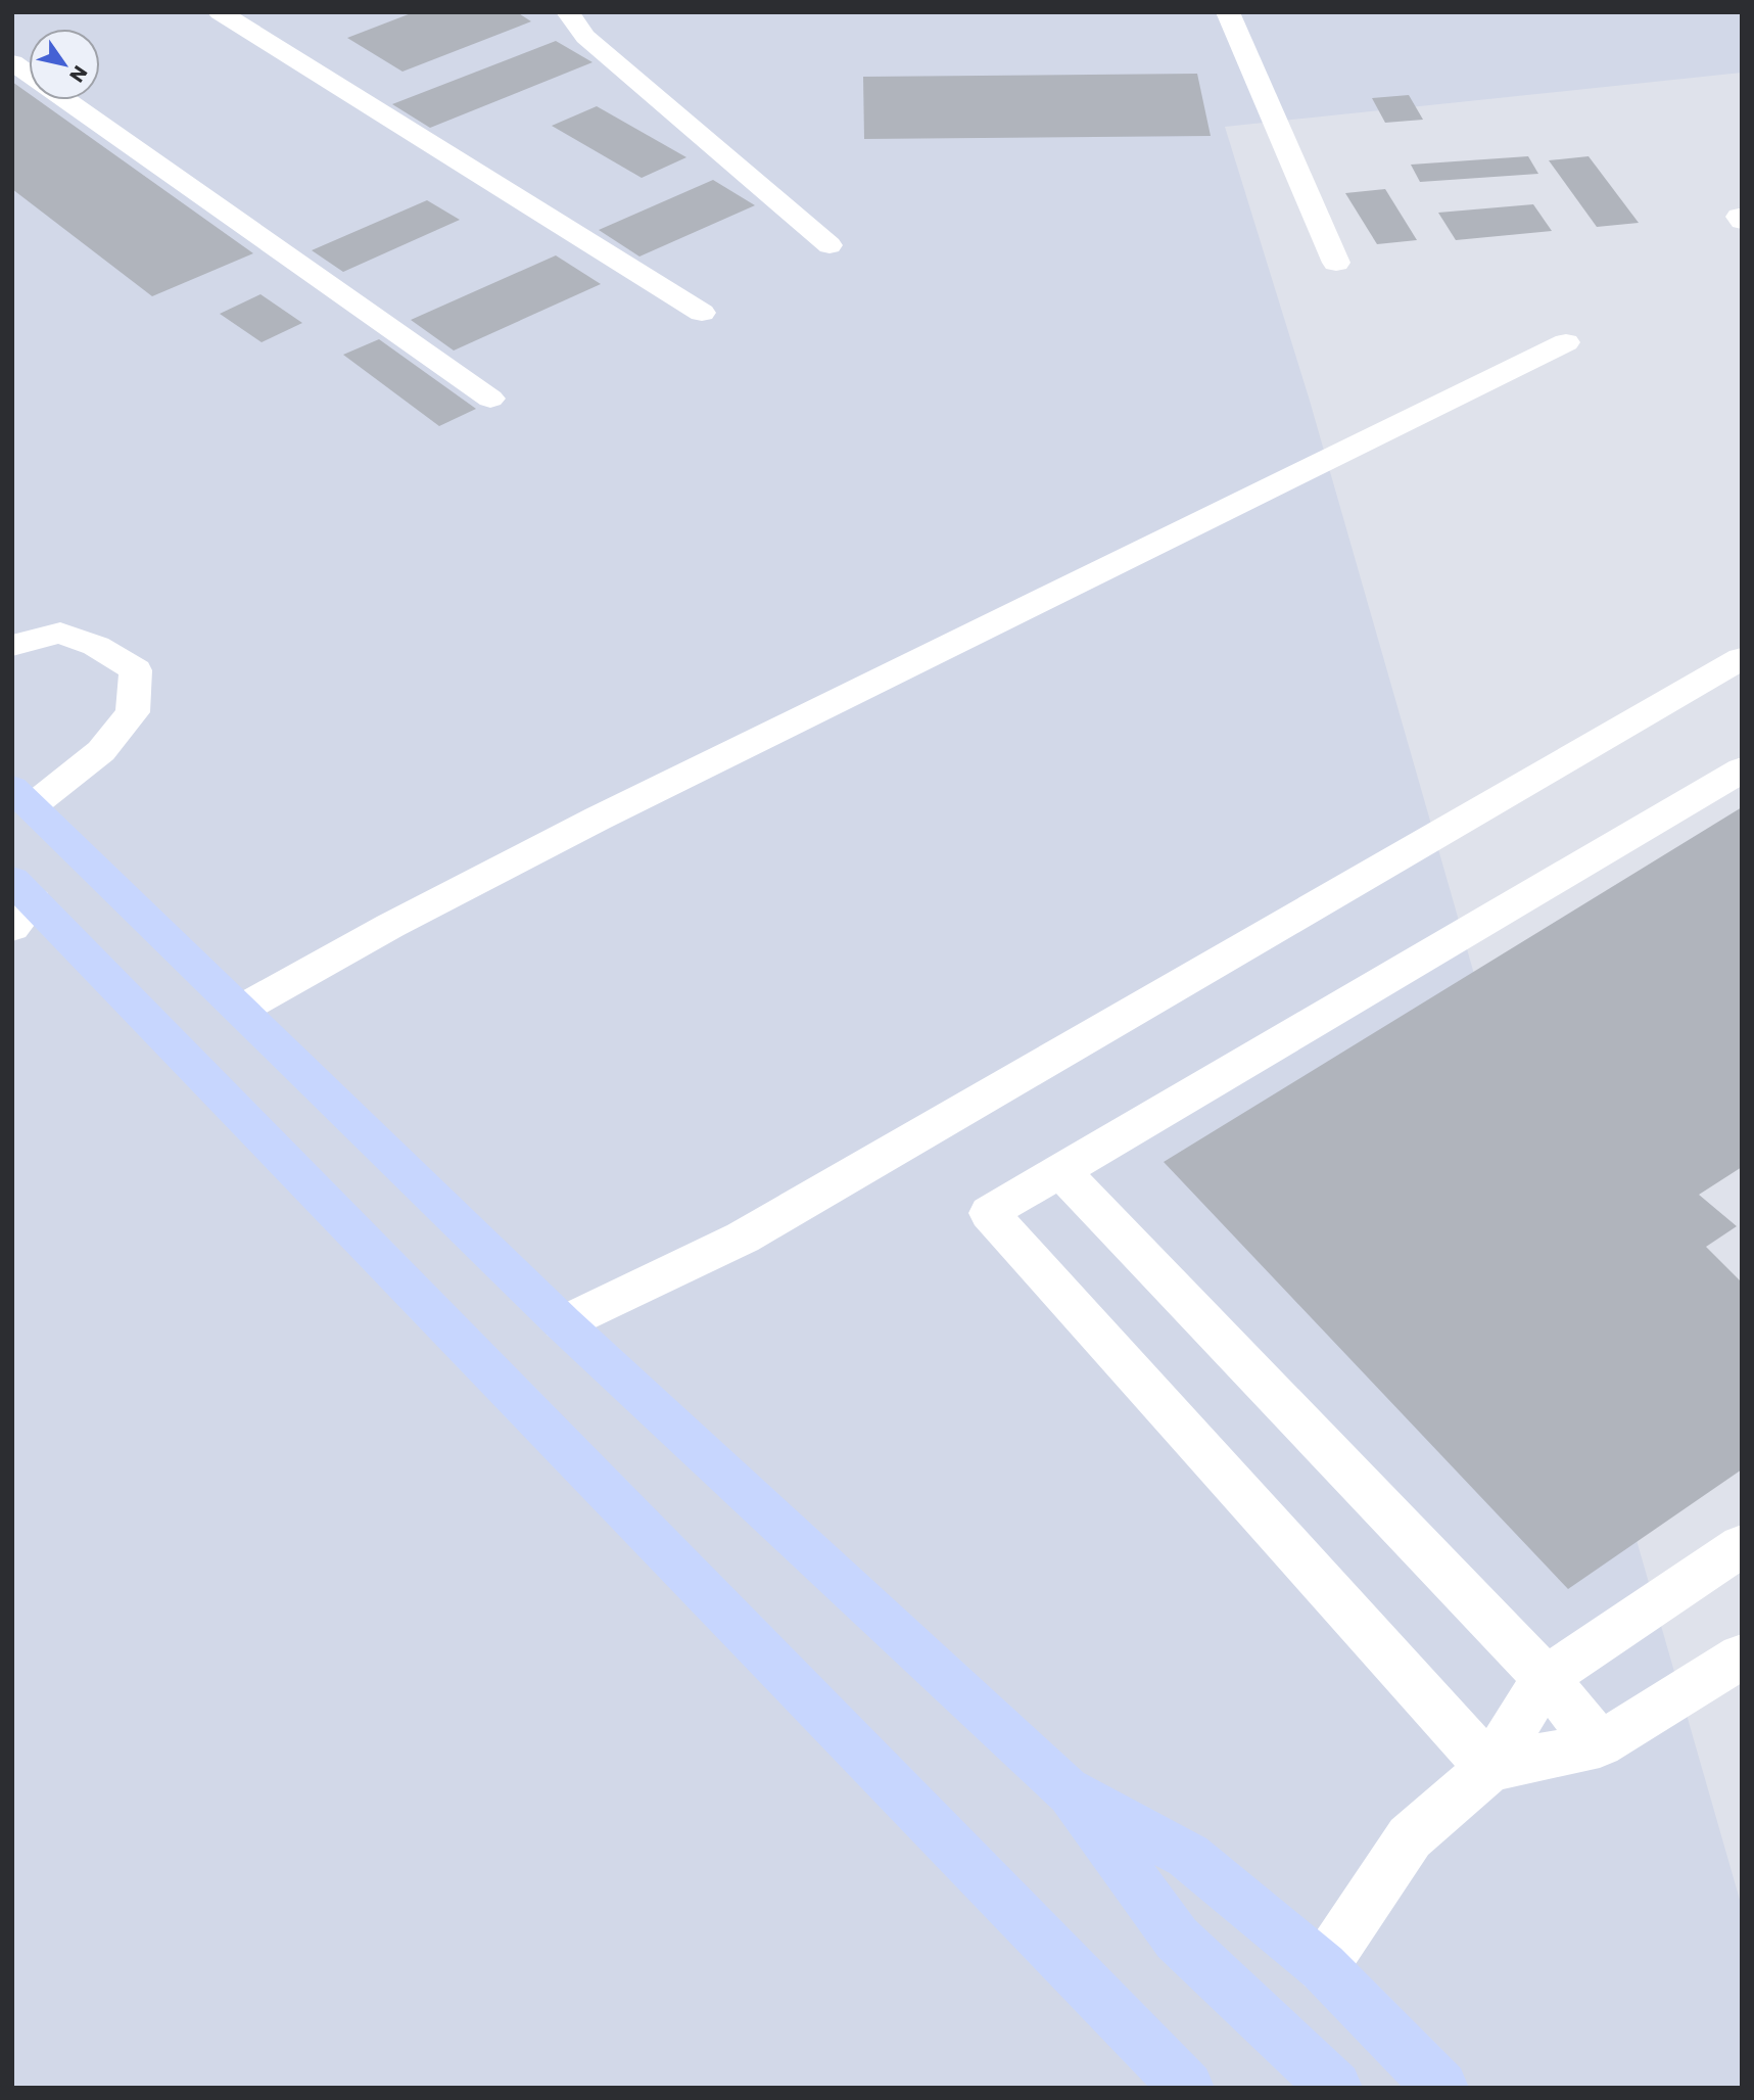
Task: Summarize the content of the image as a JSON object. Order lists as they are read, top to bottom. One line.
{"north":"bottom right"}
